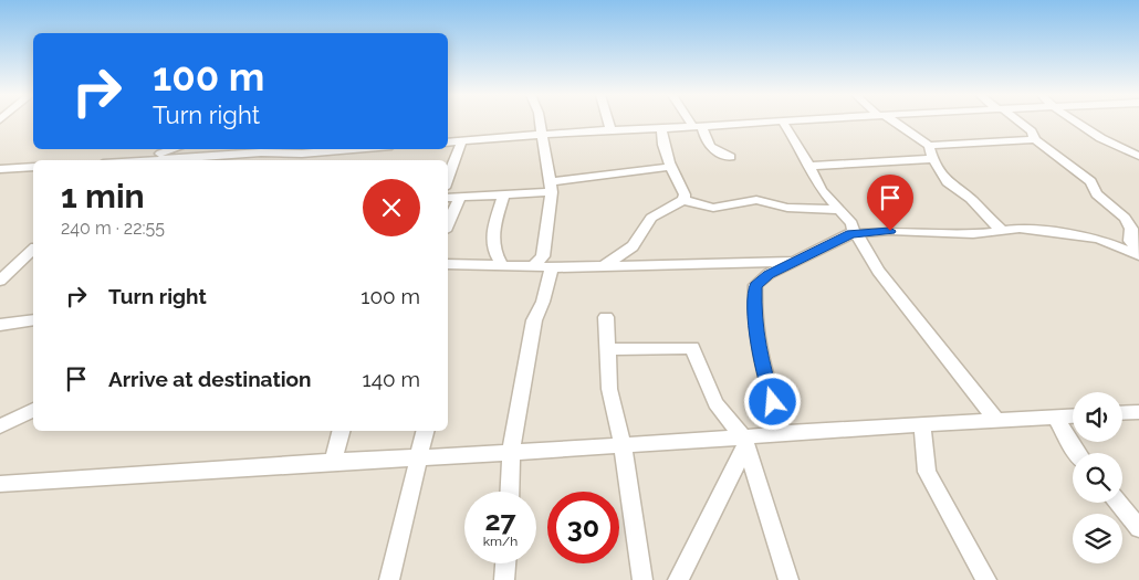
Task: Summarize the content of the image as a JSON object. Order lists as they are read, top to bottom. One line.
{"page":{"turn":["100 m","Turn right"],"heading":["1 min","240 m · 22:55"],"list":[{"name":"Turn right","value":"100 m"},{"name":"Arrive at destination","value":"140 m"}],"speed":"27 km/h","limit":"30"}}
